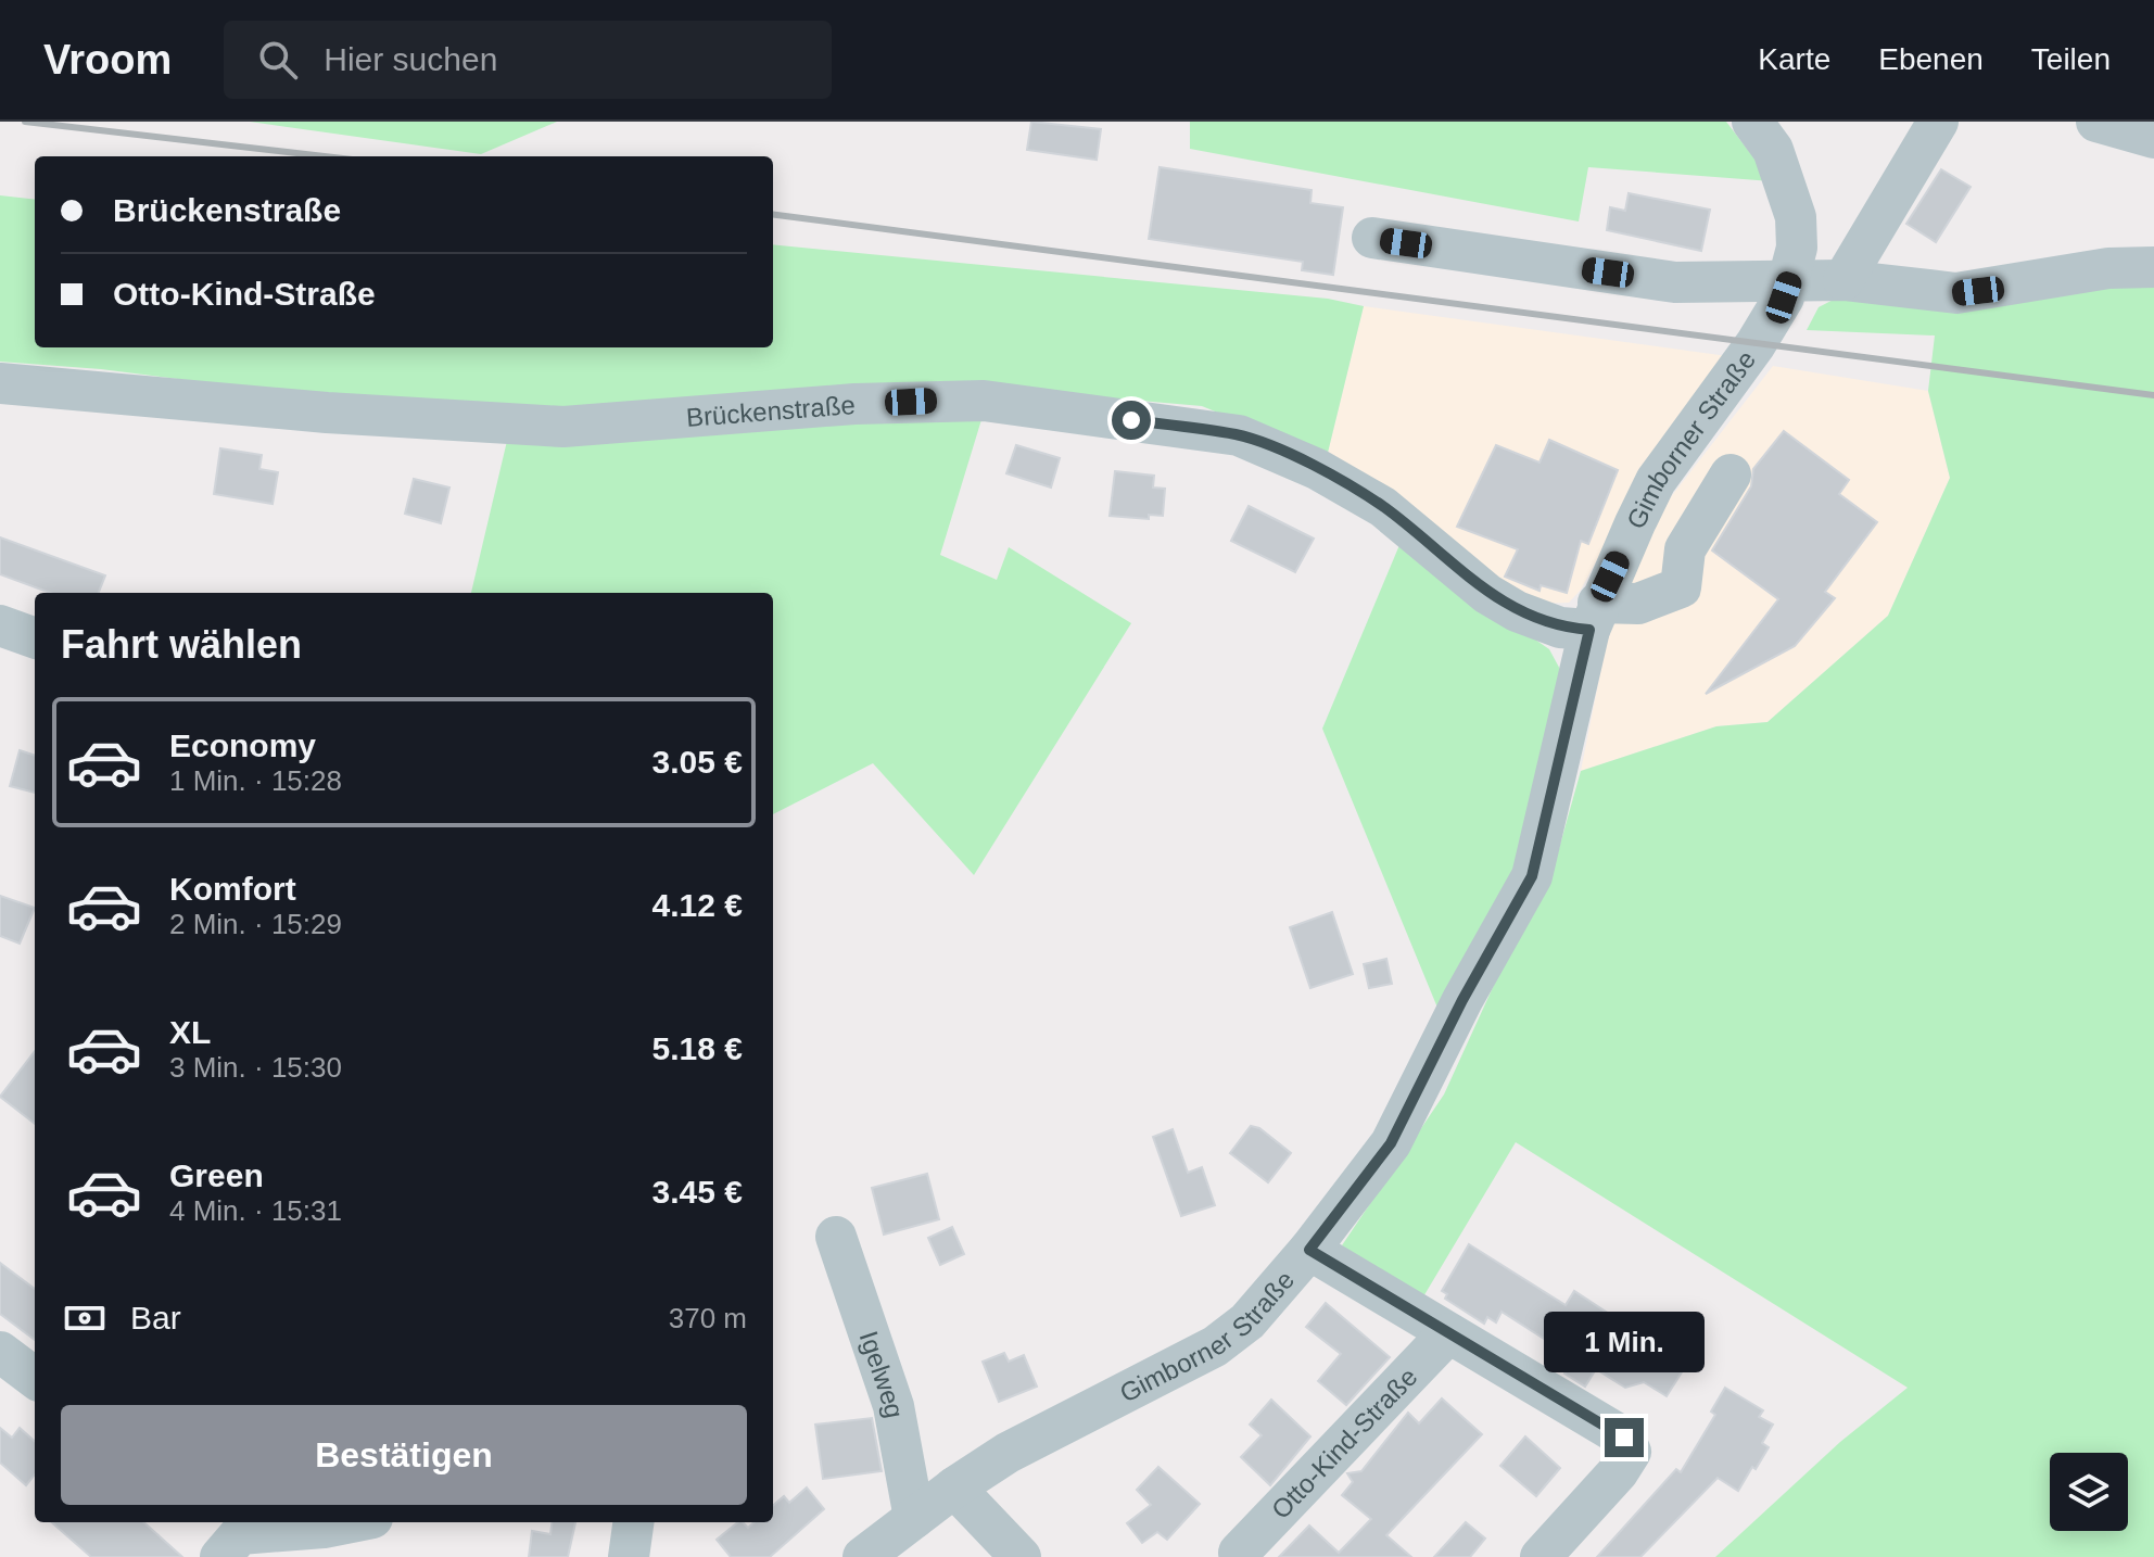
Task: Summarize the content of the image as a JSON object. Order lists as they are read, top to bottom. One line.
{"streets":{"street":["Brückenstraße","Gimborner Straße","Igelweg","Otto-Kind-Straße"]},"crossings":[["Brückenstraße","Gimborner Straße"],["Gimborner Straße","Igelweg"]],"page":{"header":"Vroom","search":"Hier suchen","nav":["Karte","Ebenen","Teilen"],"banner":["Brückenstraße","Otto-Kind-Straße"],"heading":"Fahrt wählen","list":[{"name":"Economy","note":"1 Min. · 15:28","value":"3.05 €"},{"name":"Komfort","note":"2 Min. · 15:29","value":"4.12 €"},{"name":"XL","note":"3 Min. · 15:30","value":"5.18 €"},{"name":"Green","note":"4 Min. · 15:31","value":"3.45 €"}],"pay":["Bar","370 m"],"bubble":"1 Min.","buttons":"Bestätigen"}}
